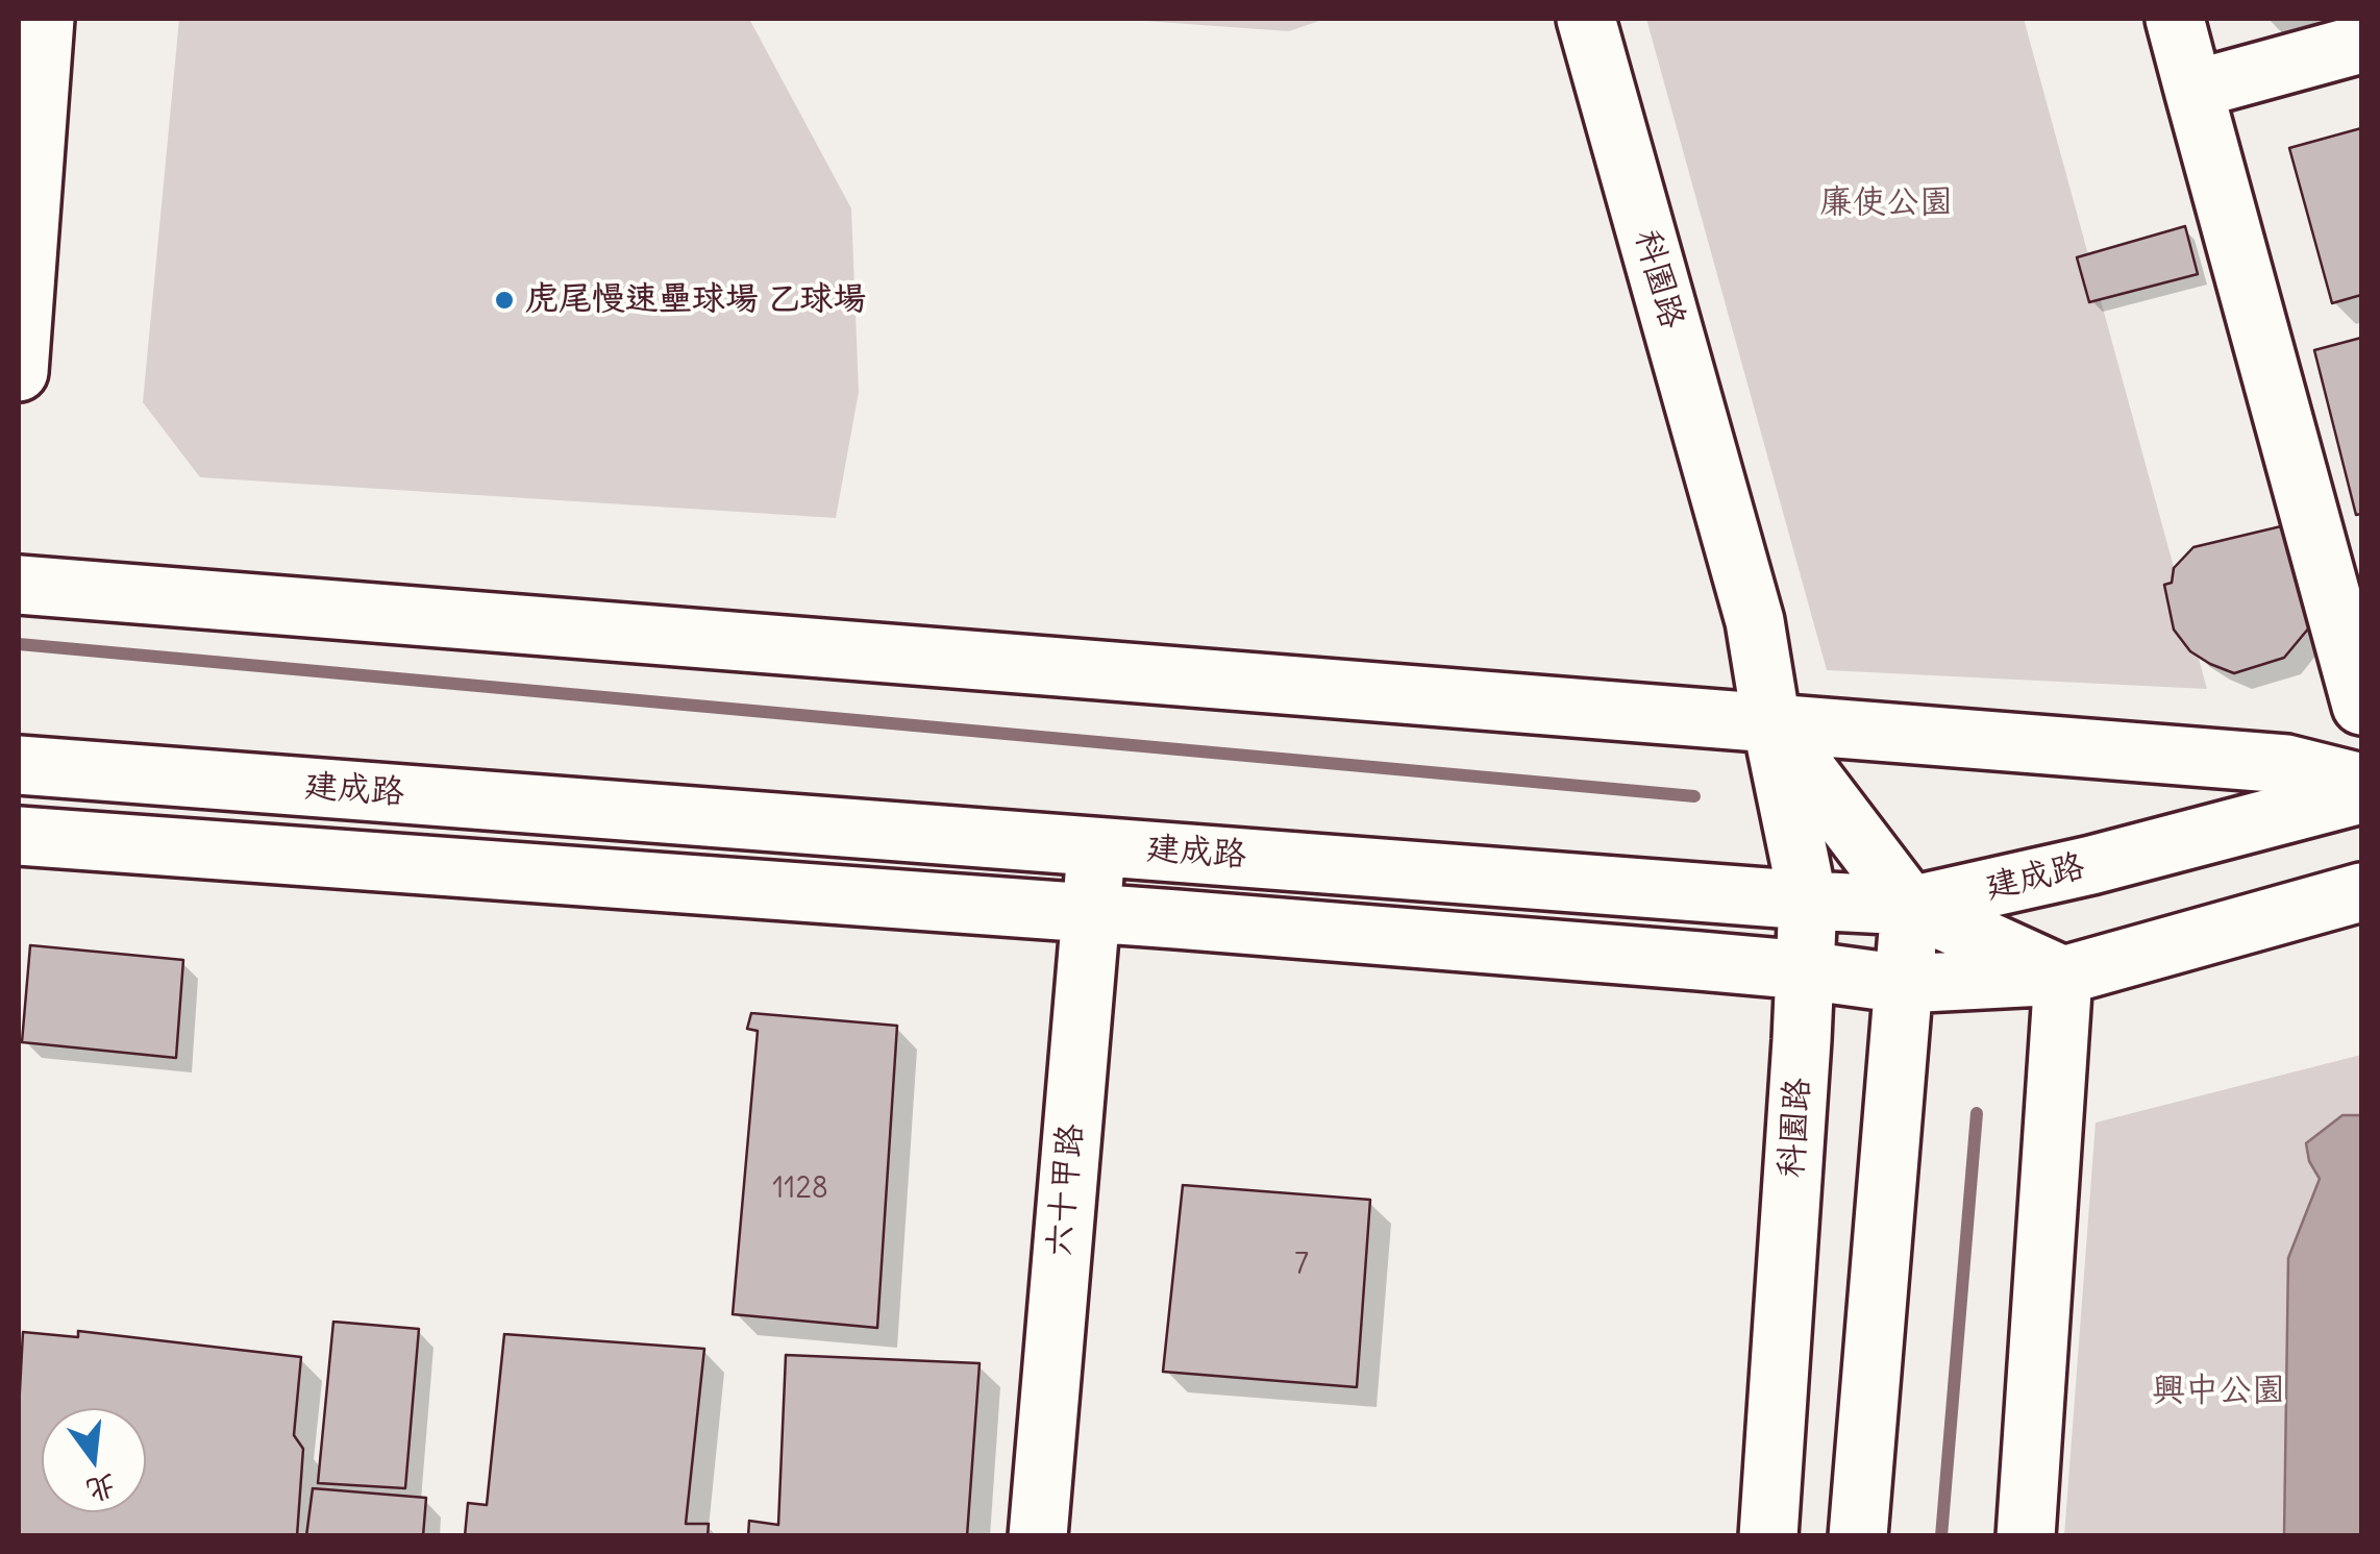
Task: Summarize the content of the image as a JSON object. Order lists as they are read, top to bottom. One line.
{"streets":{"street":["科園路","建成路","六十甲路"]},"crossings":[["科園路","建成路"],["建成路","六十甲路"]],"parks":["廉使公園","興中公園"],"places":["虎尾慢速壘球場 乙球場"],"house_numbers":["1128","7"],"north":"bottom"}
